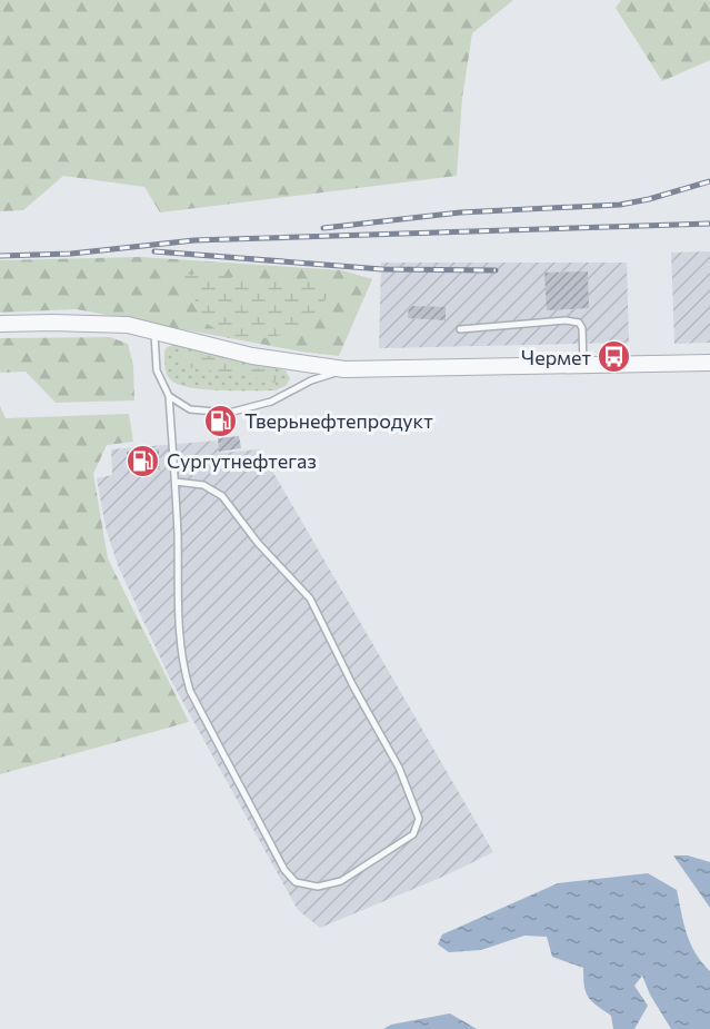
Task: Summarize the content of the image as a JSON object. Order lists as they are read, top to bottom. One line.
{"places":{"bus stop":["Чермет"],"fuel station":["Тверьнефтепродукт","Сургутнефтегаз"]}}
